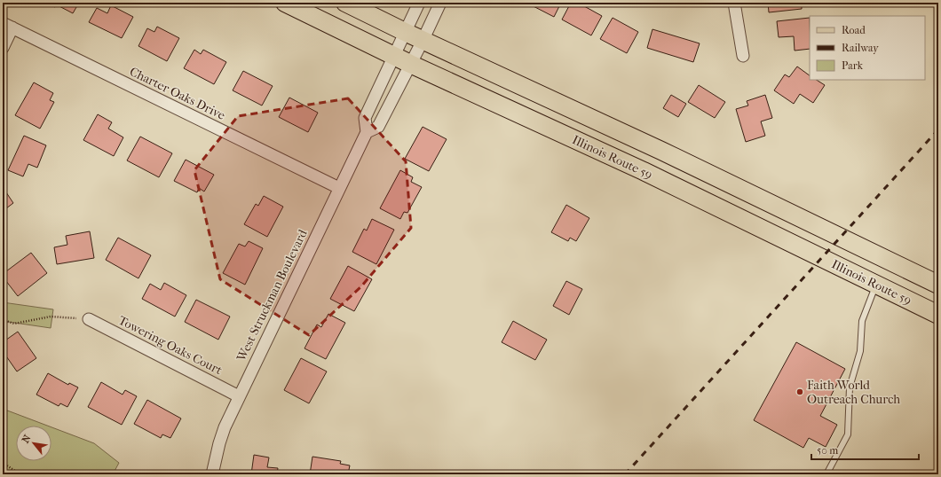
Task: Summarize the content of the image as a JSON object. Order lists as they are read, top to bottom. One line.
{"streets":{"main road":["Illinois Route 59"],"street":["Charter Oaks Drive","West Struckman Boulevard","Towering Oaks Court"]},"crossings":[["Charter Oaks Drive","West Struckman Boulevard"],["Illinois Route 59","West Struckman Boulevard"],["West Struckman Boulevard","Towering Oaks Court"]],"places":["Faith World Outreach Church"],"legend":["Road","Railway","Park"],"scale_bar":"50 m","north":"top left"}
